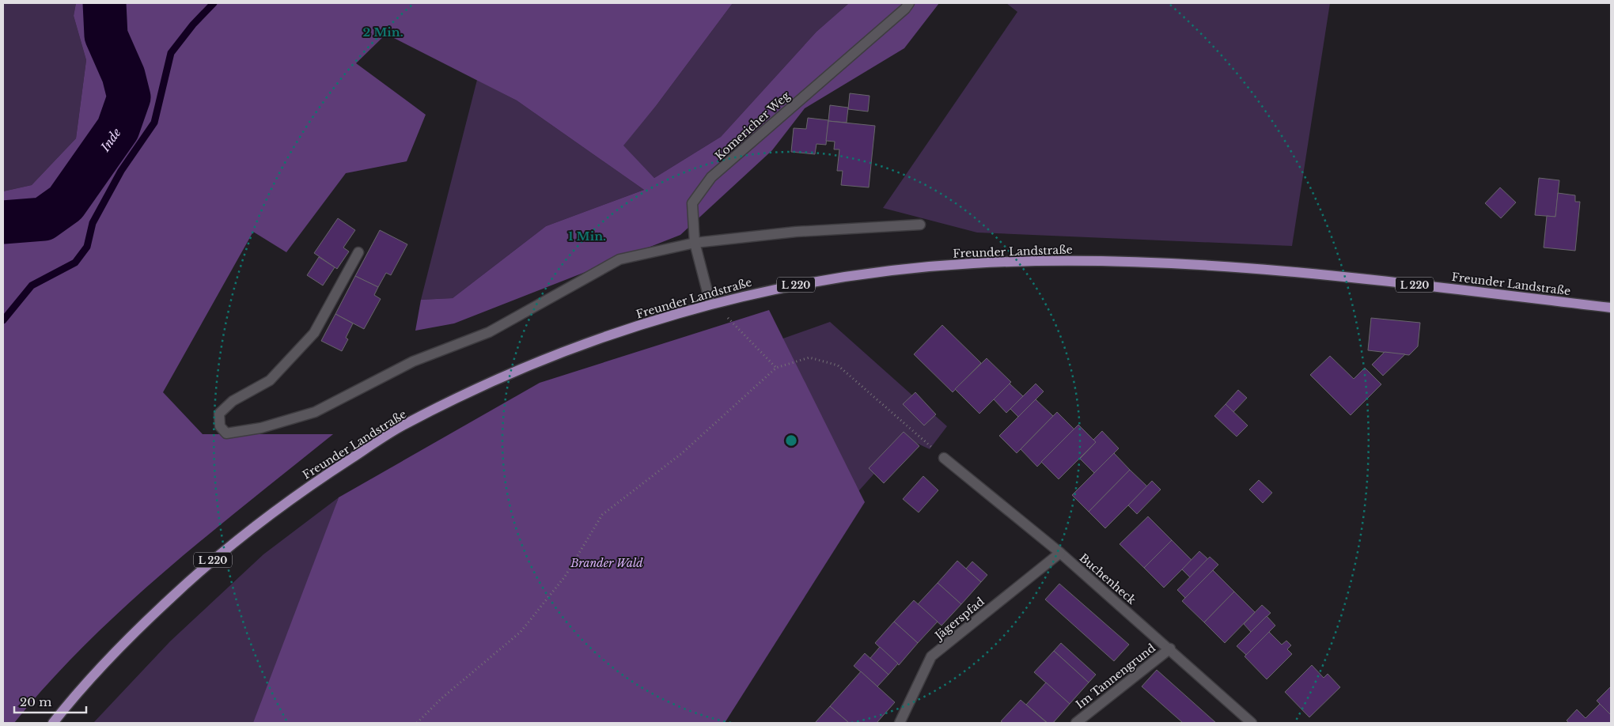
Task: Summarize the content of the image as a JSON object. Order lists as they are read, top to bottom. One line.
{"streets":{"main road":["Freunder Landstraße","L 220"],"street":["Komericher Weg","Buchenheck","Jägerspfad","Im Tannengrund"]},"crossings":[["Komericher Weg","Freunder Landstraße"],["Buchenheck","Jägerspfad"],["Buchenheck","Im Tannengrund"]],"water":["Inde"],"parks":["Brander Wald"],"scale_bar":"20 m","rings":["2 Min.","1 Min."]}
